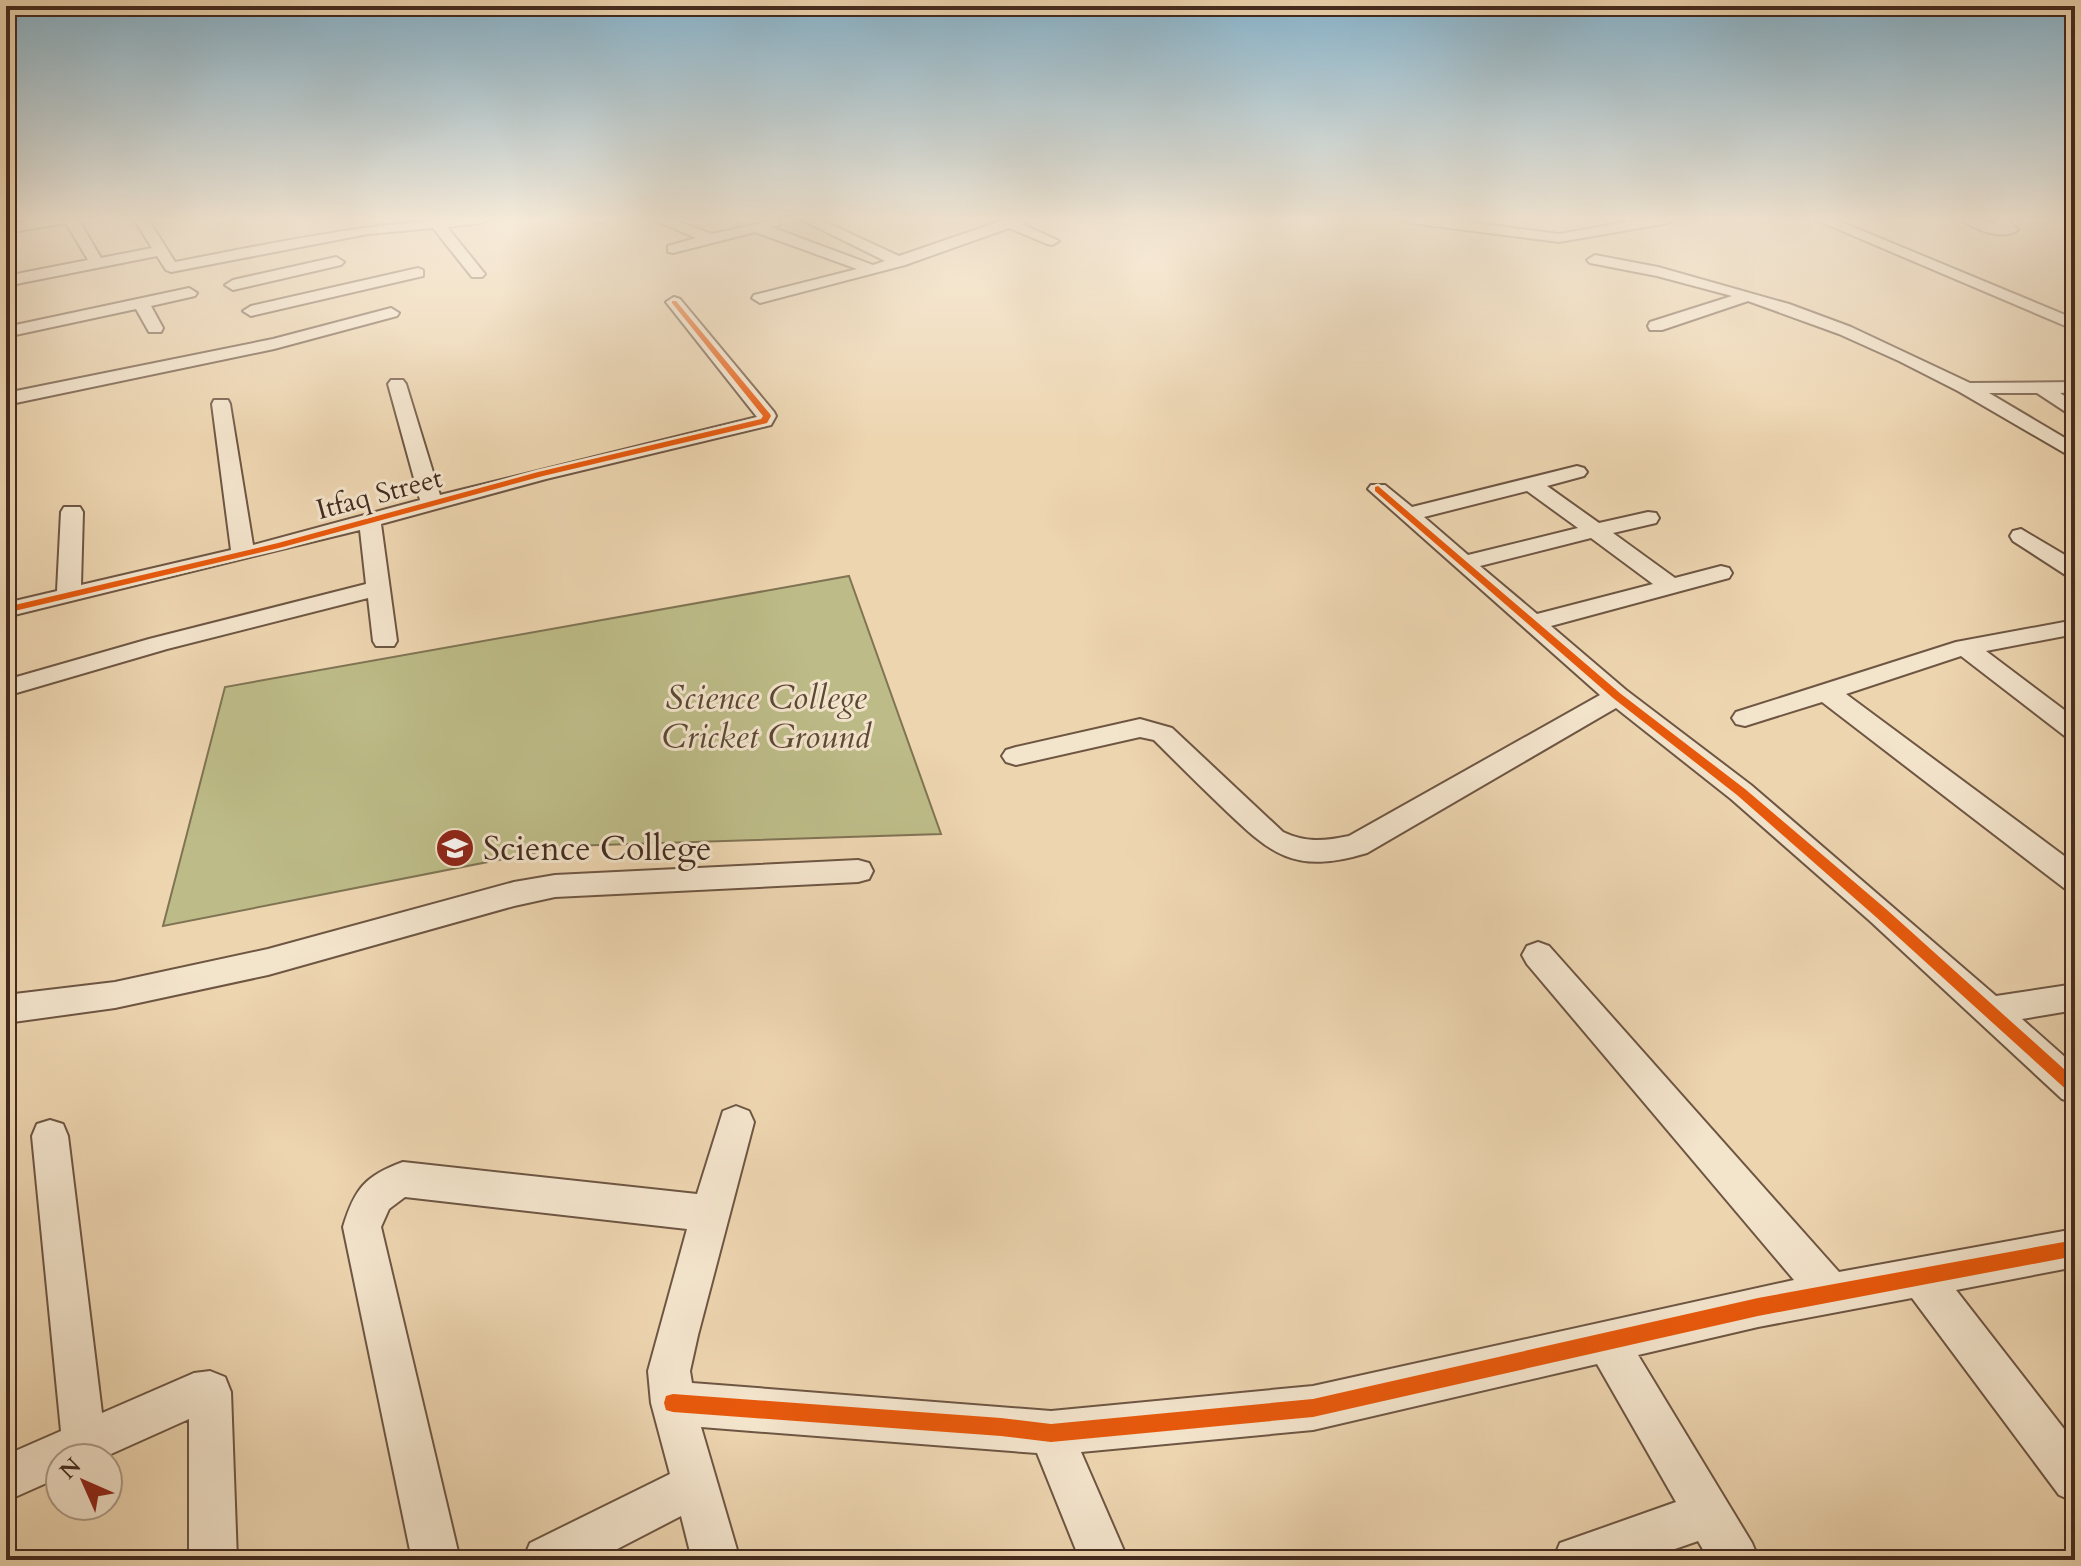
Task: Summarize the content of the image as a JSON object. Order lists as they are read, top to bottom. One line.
{"streets":{"street":["Itfaq Street"]},"parks":["Science College Cricket Ground"],"places":{"school or university":["Science College"]},"north":"top left"}
